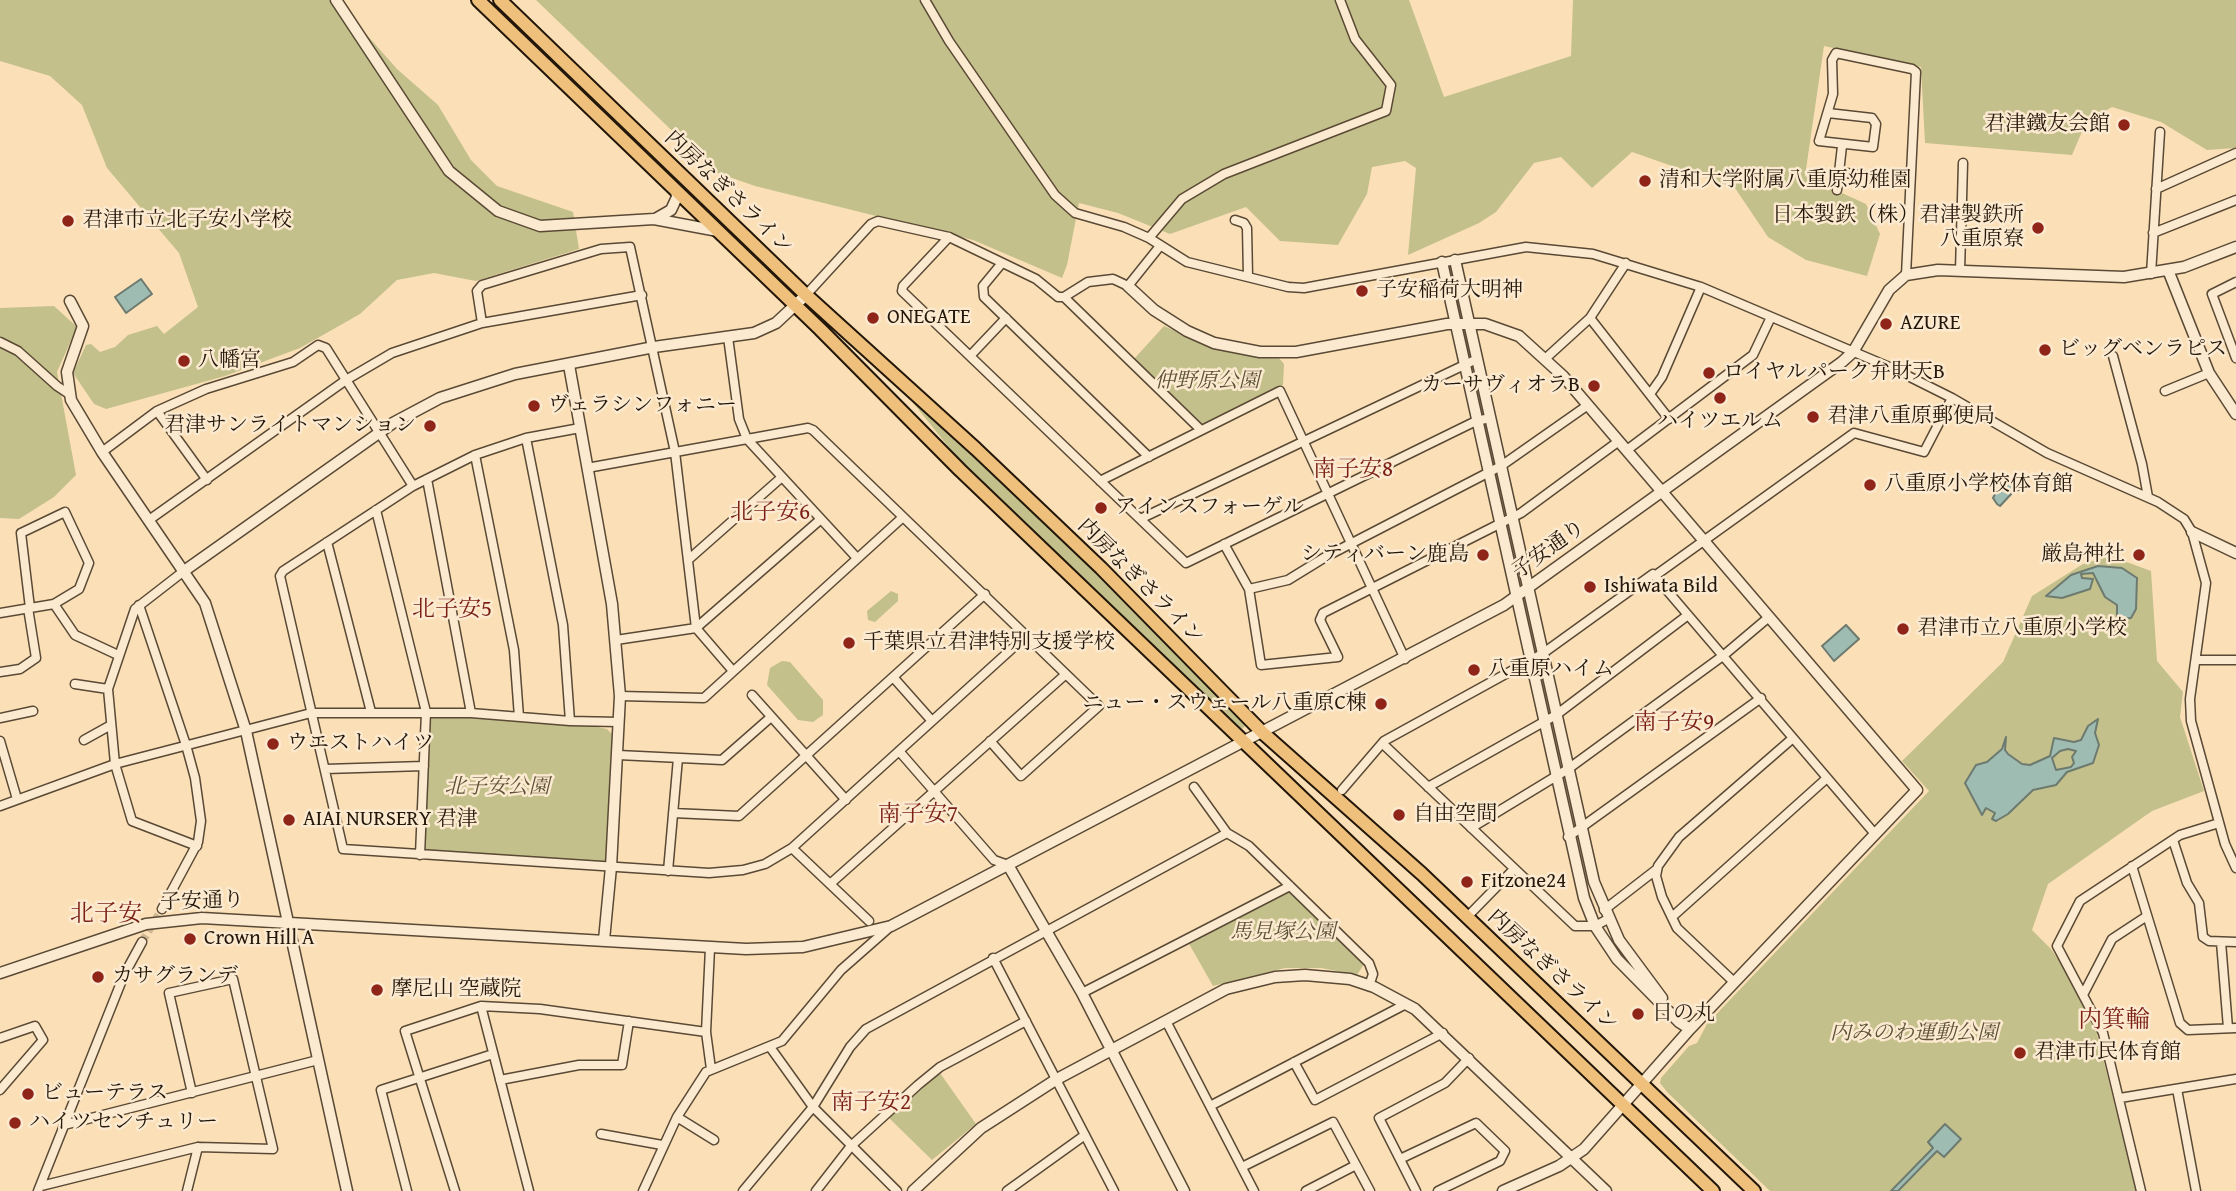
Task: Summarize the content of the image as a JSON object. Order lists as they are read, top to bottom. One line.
{"streets":{"highway":["内房なぎさライン"],"street":["子安通り"]},"crossings":[["内房なぎさライン","子安通り"]],"districts":["南子安8","北子安6","北子安5","南子安9","南子安7","北子安","内箕輪","南子安2"],"parks":["仲野原公園","北子安公園","馬見塚公園","内みのわ運動公園"],"places":["君津鐵友会館","清和大学附属八重原幼稚園","君津市立北子安小学校","日本製鉄（株）君津製鉄所 八重原寮","子安稲荷大明神","ONEGATE","AZURE","ビッグベンラピス","八幡宮","ロイヤルパーク弁財天B","カーサヴィオラB","ハイツエルム","ヴェラシンフォニー","君津八重原郵便局","君津サンライトマンション","八重原小学校体育館","アインスフォーゲル","シティバーン鹿島","厳島神社","Ishiwata Bild","君津市立八重原小学校","千葉県立君津特別支援学校","八重原ハイム","ニュー・スウェール八重原C棟","ウエストハイツ","自由空間","AIAI NURSERY 君津","Fitzone24","Crown Hill A","カサグランデ","摩尼山 空蔵院","日の丸","君津市民体育館","ビューテラス","ハイツセンチュリー"]}
